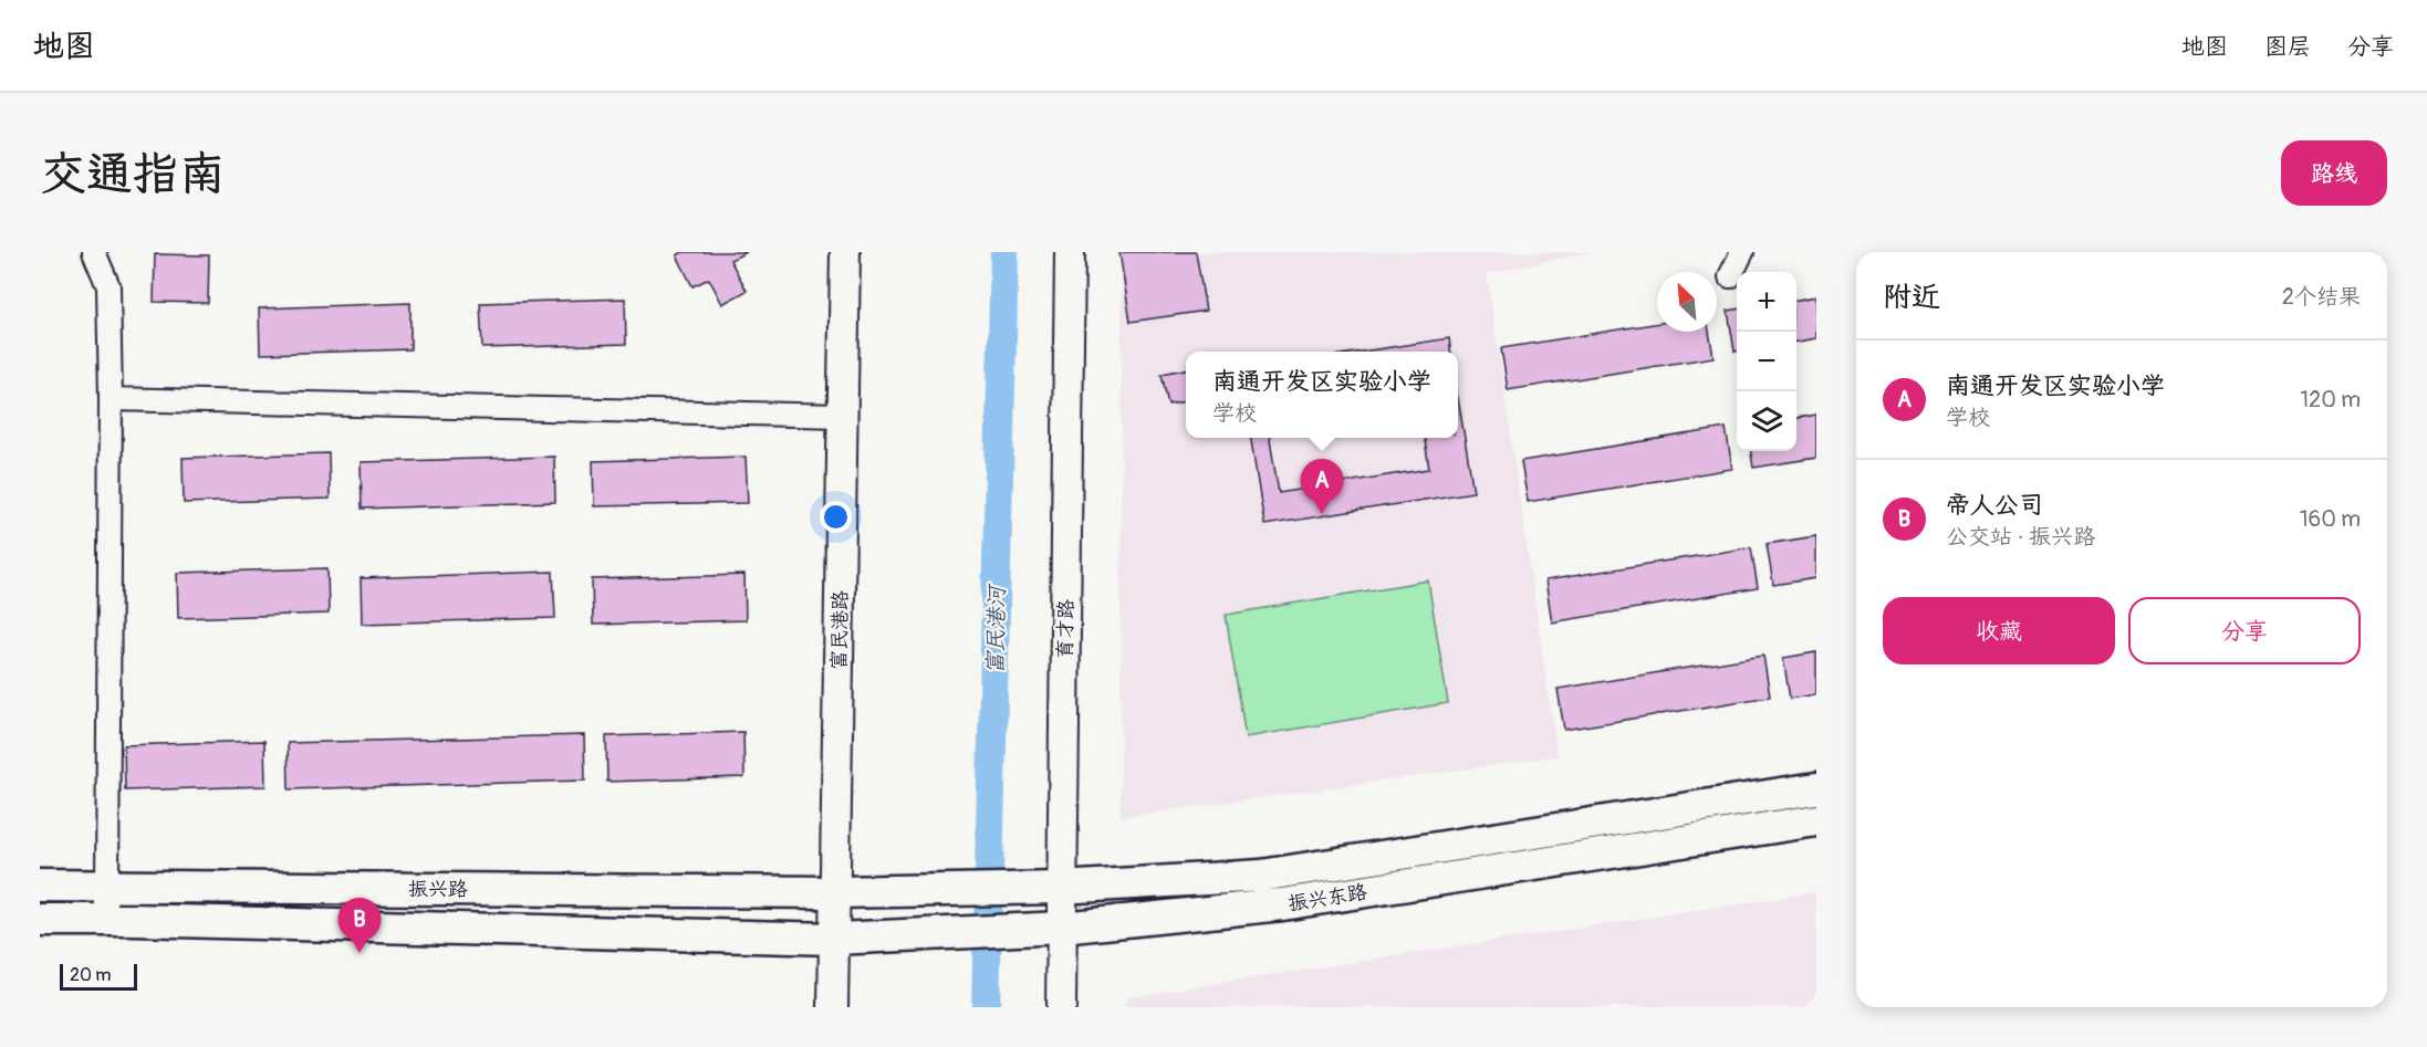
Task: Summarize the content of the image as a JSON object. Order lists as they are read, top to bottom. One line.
{"streets":{"main road":["振兴路","振兴东路"],"street":["育才路","富民港路"]},"crossings":[["育才路","振兴东路"],["富民港路","振兴路"],["富民港路","振兴东路"],["振兴路","振兴东路"]],"water":["富民港河"],"scale_bar":"20 m","north":"top left","page":{"header":"地图","nav":["地图","图层","分享"],"buttons":["路线",["收藏","分享"]],"title":"交通指南","heading":["附近","2个结果"],"map_buttons":["+","−"],"list":[{"mark":"A","name":"南通开发区实验小学","note":"学校","value":"120 m"},{"mark":"B","name":"帝人公司","note":"公交站 · 振兴路","value":"160 m"}],"popup":["南通开发区实验小学","学校"],"pins":["A","B"],"scale":"20 m"}}
